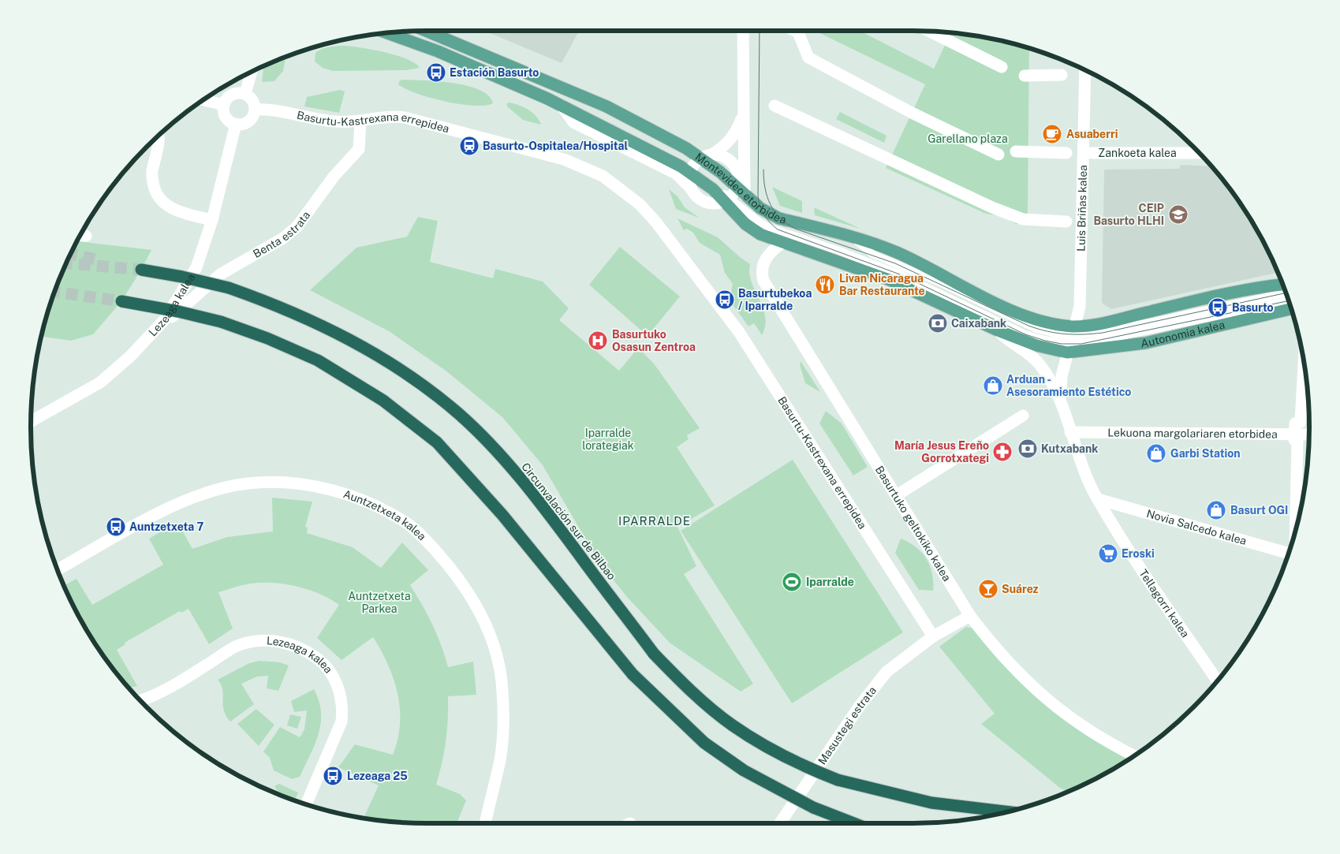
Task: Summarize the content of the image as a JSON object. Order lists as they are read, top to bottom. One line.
{"streets":{"highway":["Circunvalación sur de Bilbao"],"main road":["Montevideo etorbidea","Autonomia kalea"],"street":["Basurtu-Kastrexana errepidea","Zankoeta kalea","Luis Briñas kalea","Benta estrata","Lezeaga kalea","Lekuona margolariaren etorbidea","Auntzetxeta kalea","Basurtuko geltokiko kalea","Novia Salcedo kalea","Tellagorri kalea","Masustegi estrata"]},"crossings":[["Basurtu-Kastrexana errepidea","Benta estrata"],["Basurtu-Kastrexana errepidea","Lezeaga kalea"],["Basurtu-Kastrexana errepidea","Masustegi estrata"],["Montevideo etorbidea","Luis Briñas kalea"],["Montevideo etorbidea","Autonomia kalea"],["Montevideo etorbidea","Basurtuko geltokiko kalea"],["Luis Briñas kalea","Autonomia kalea"],["Luis Briñas kalea","Tellagorri kalea"],["Benta estrata","Lezeaga kalea"],["Lekuona margolariaren etorbidea","Tellagorri kalea"],["Basurtuko geltokiko kalea","Masustegi estrata"],["Novia Salcedo kalea","Tellagorri kalea"]],"districts":["IPARRALDE"],"parks":["Garellano plaza","Iparralde lorategiak","Auntzetxeta Parkea"],"places":{"bus stop":["Estación Basurto","Basurtubekoa / Iparralde","Basurto","Auntzetxeta 7","Lezeaga 25"],"cafe":["Asuaberri"],"station":["Basurto-Ospitalea/Hospital"],"school or university":["CEIP Basurto HLHI"],"restaurant":["Livan Nicaragua Bar Restaurante"],"bank":["Caixabank","Kutxabank"],"hospital":["Basurtuko Osasun Zentroa"],"shop":["Arduan - Asesoramiento Estético","Garbi Station","Basurt OGI"],"pharmacy":["María Jesus Ereño Gorrotxategi"],"supermarket":["Eroski"],"sports":["Iparralde"],"bar":["Suárez"]}}
